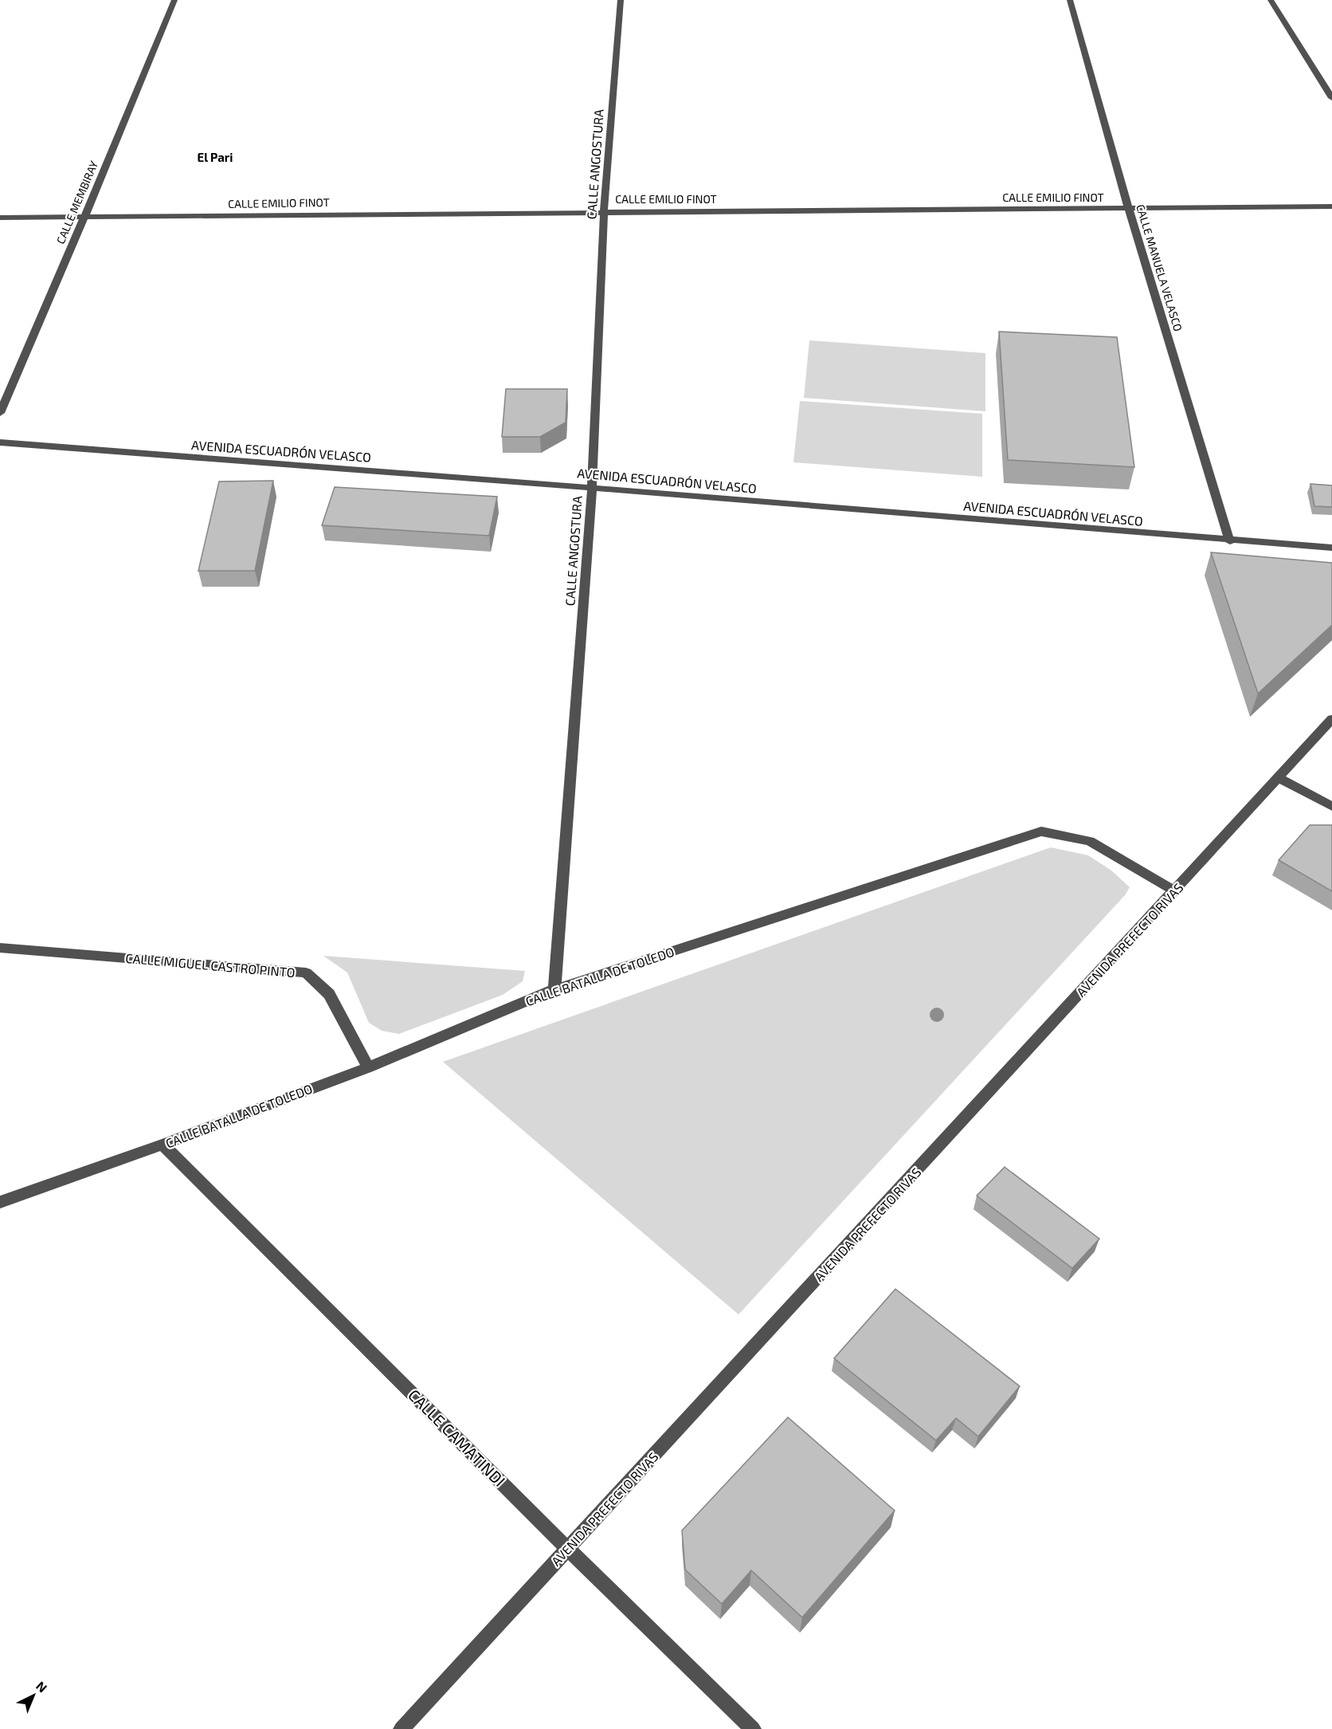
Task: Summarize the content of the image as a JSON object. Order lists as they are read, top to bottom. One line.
{"streets":{"street":["CALLE ANGOSTURA","CALLE EMILIO FINOT","CALLE MEMBIRAY","CALLE MANUELA VELASCO","AVENIDA ESCUADRÓN VELASCO","AVENIDA PREFECTO RIVAS","CALLE MIGUEL CASTRO PINTO","CALLE BATALLA DE TOLEDO","CALLE CAMATINDI"]},"crossings":[["CALLE ANGOSTURA","CALLE EMILIO FINOT"],["CALLE ANGOSTURA","AVENIDA ESCUADRÓN VELASCO"],["CALLE ANGOSTURA","CALLE BATALLA DE TOLEDO"],["CALLE EMILIO FINOT","CALLE MEMBIRAY"],["CALLE EMILIO FINOT","CALLE MANUELA VELASCO"],["CALLE MANUELA VELASCO","AVENIDA ESCUADRÓN VELASCO"],["AVENIDA PREFECTO RIVAS","CALLE BATALLA DE TOLEDO"],["AVENIDA PREFECTO RIVAS","CALLE CAMATINDI"],["CALLE MIGUEL CASTRO PINTO","CALLE BATALLA DE TOLEDO"],["CALLE BATALLA DE TOLEDO","CALLE CAMATINDI"]],"districts":["El Pari"],"north":"top right"}
